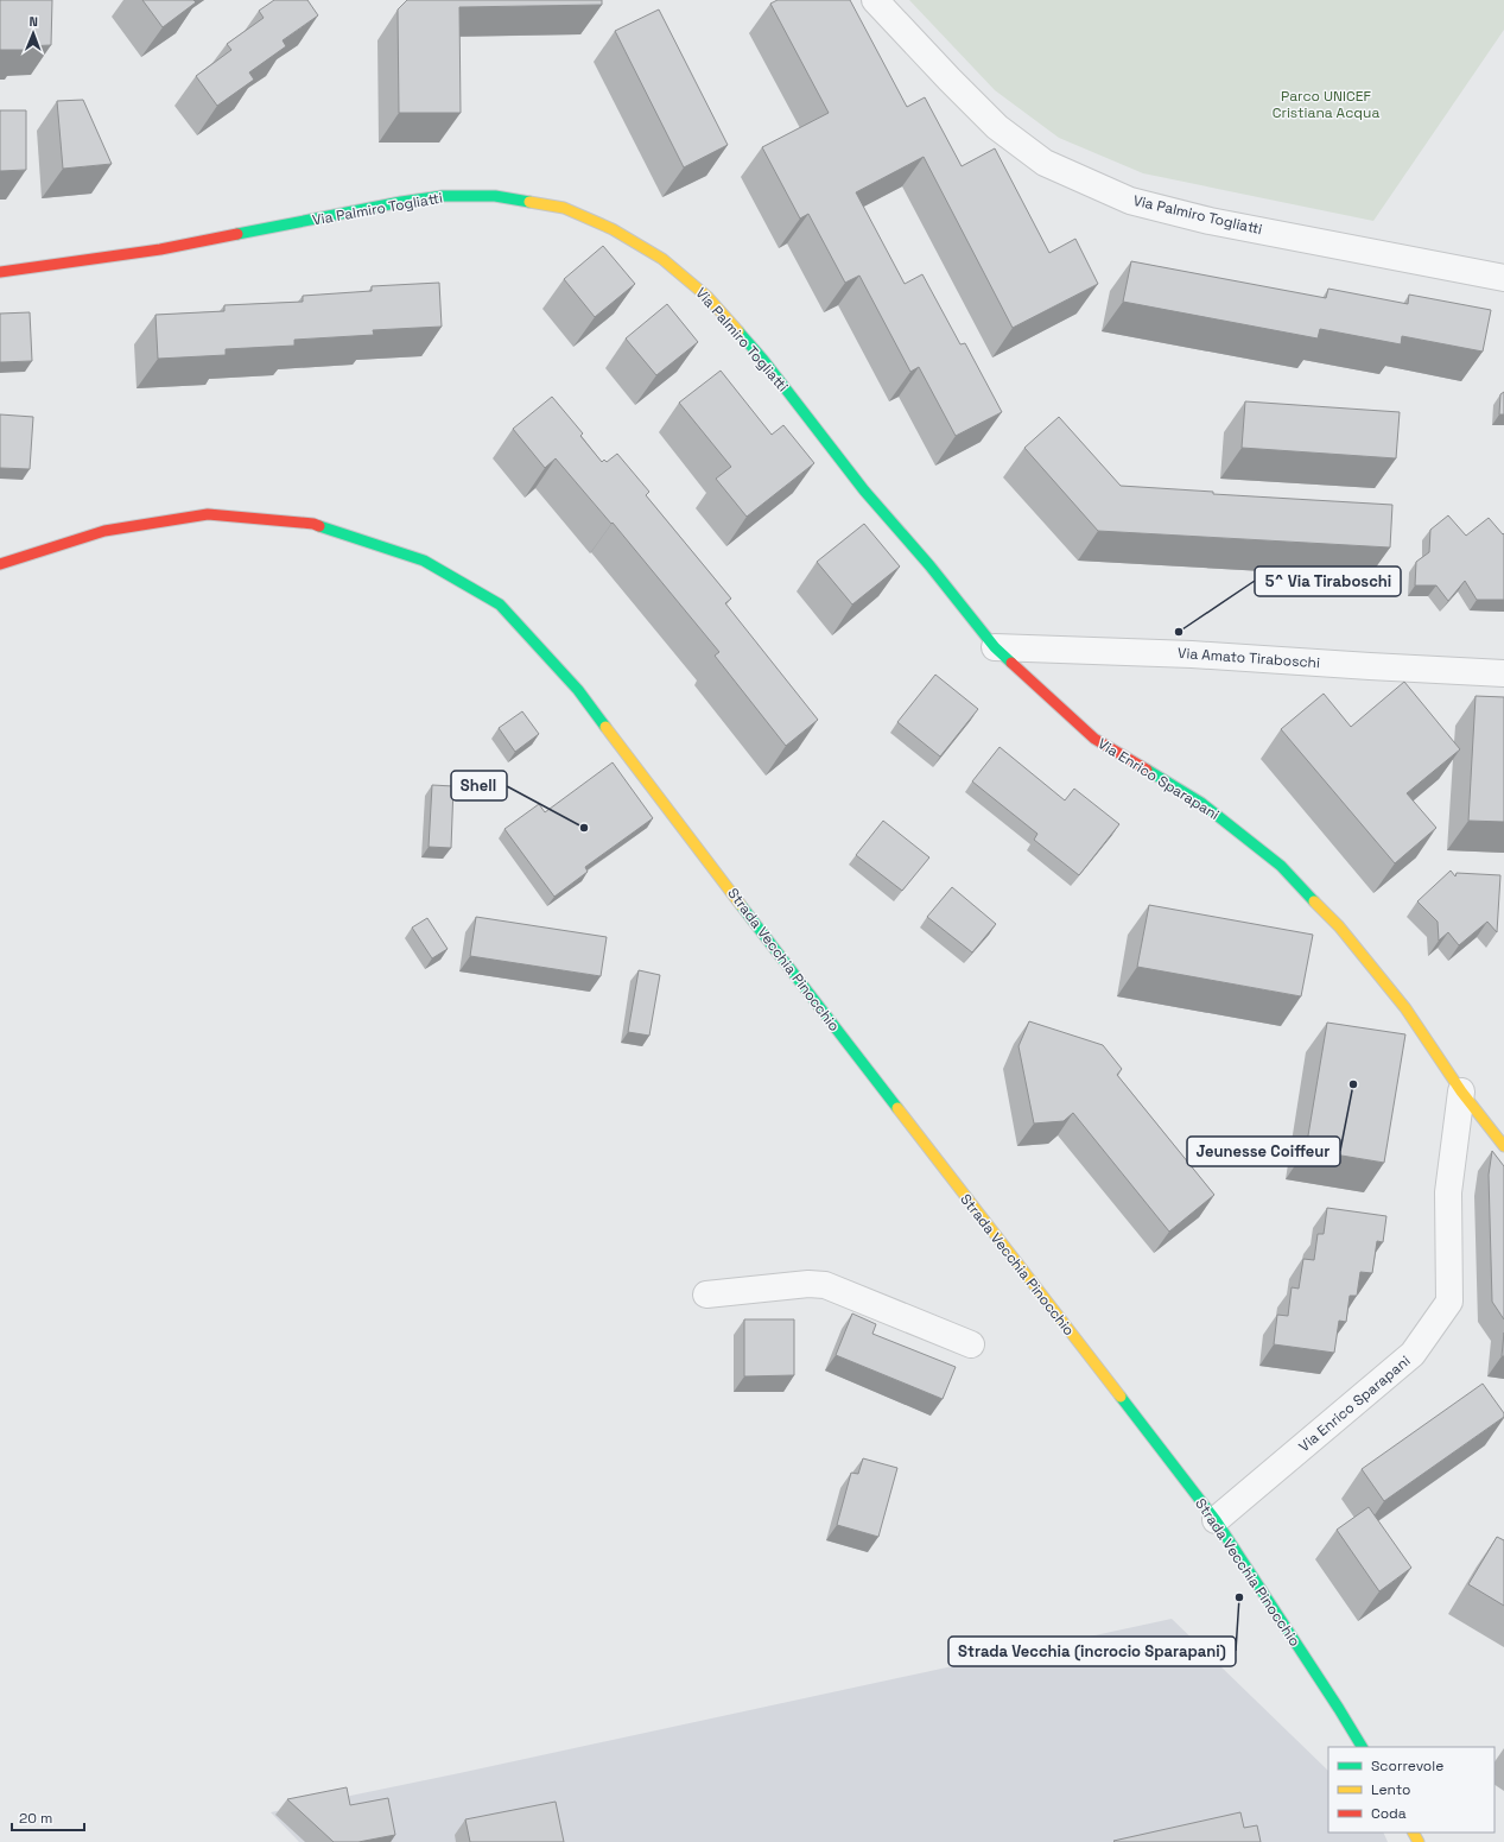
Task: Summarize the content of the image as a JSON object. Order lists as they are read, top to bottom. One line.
{"streets":{"street":["Via Palmiro Togliatti","Via Amato Tiraboschi","Via Enrico Sparapani","Strada Vecchia Pinocchio"]},"crossings":[["Via Palmiro Togliatti","Via Amato Tiraboschi"],["Via Palmiro Togliatti","Via Enrico Sparapani"],["Via Amato Tiraboschi","Via Enrico Sparapani"],["Via Enrico Sparapani","Strada Vecchia Pinocchio"]],"parks":["Parco UNICEF Cristiana Acqua"],"places":["5^ Via Tiraboschi","Shell","Jeunesse Coiffeur","Strada Vecchia (incrocio Sparapani)"],"legend":["Scorrevole","Lento","Coda"],"scale_bar":"20 m","north":"top"}
